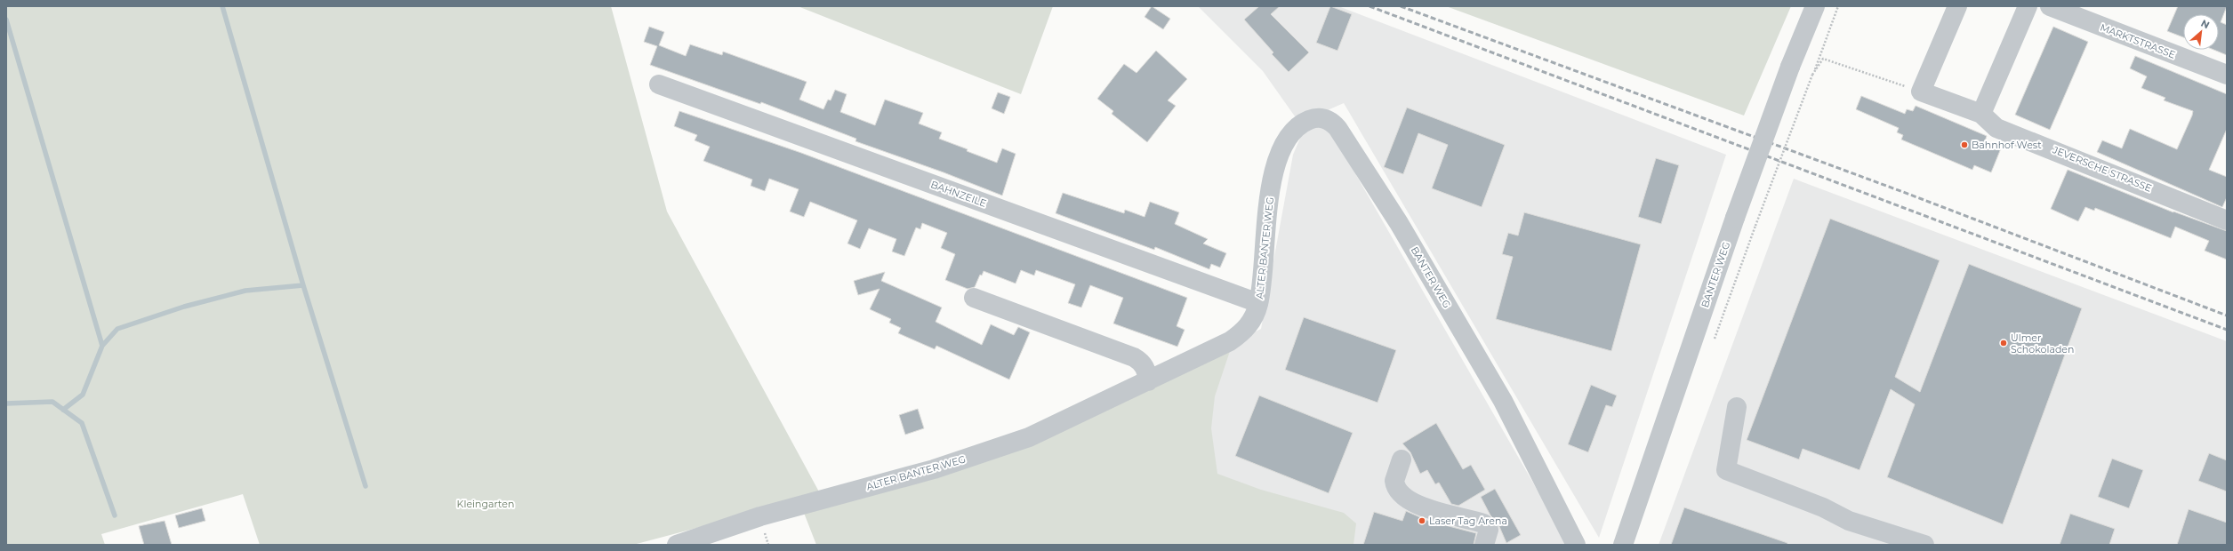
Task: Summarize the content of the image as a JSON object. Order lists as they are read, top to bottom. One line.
{"streets":{"street":["MARKTSTRASSE","JEVERSCHE STRASSE","BAHNZEILE","ALTER BANTER WEG","BANTER WEG"]},"crossings":[["BAHNZEILE","ALTER BANTER WEG"],["ALTER BANTER WEG","BANTER WEG"]],"parks":["Kleingarten"],"places":["Bahnhof West","Ulmer Schokoladen","Laser Tag Arena"],"north":"top right"}
